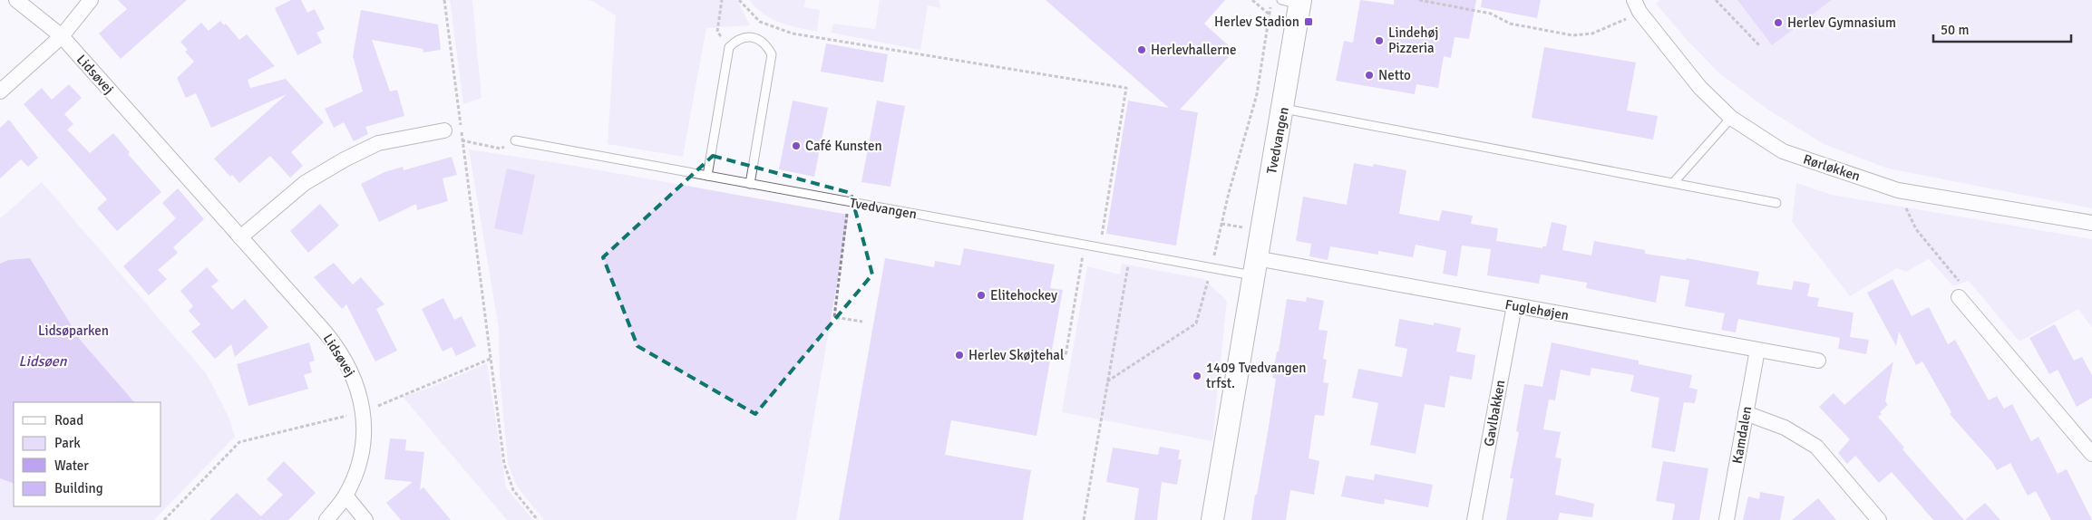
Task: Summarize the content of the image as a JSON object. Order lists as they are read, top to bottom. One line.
{"streets":{"street":["Lidsøvej","Tvedvangen","Rørløkken","Fuglehøjen","Gavlbakken","Kamdalen"]},"crossings":[["Tvedvangen","Fuglehøjen"],["Fuglehøjen","Gavlbakken"],["Fuglehøjen","Kamdalen"]],"water":["Lidsøen"],"parks":["Lidsøparken"],"places":{"transit":["Herlev Stadion"],"other":["Herlev Gymnasium","Lindehøj Pizzeria","Herlevhallerne","Netto","Café Kunsten","Elitehockey","Herlev Skøjtehal","1409 Tvedvangen trfst."]},"legend":["Road","Park","Water","Building"],"scale_bar":"50 m"}
